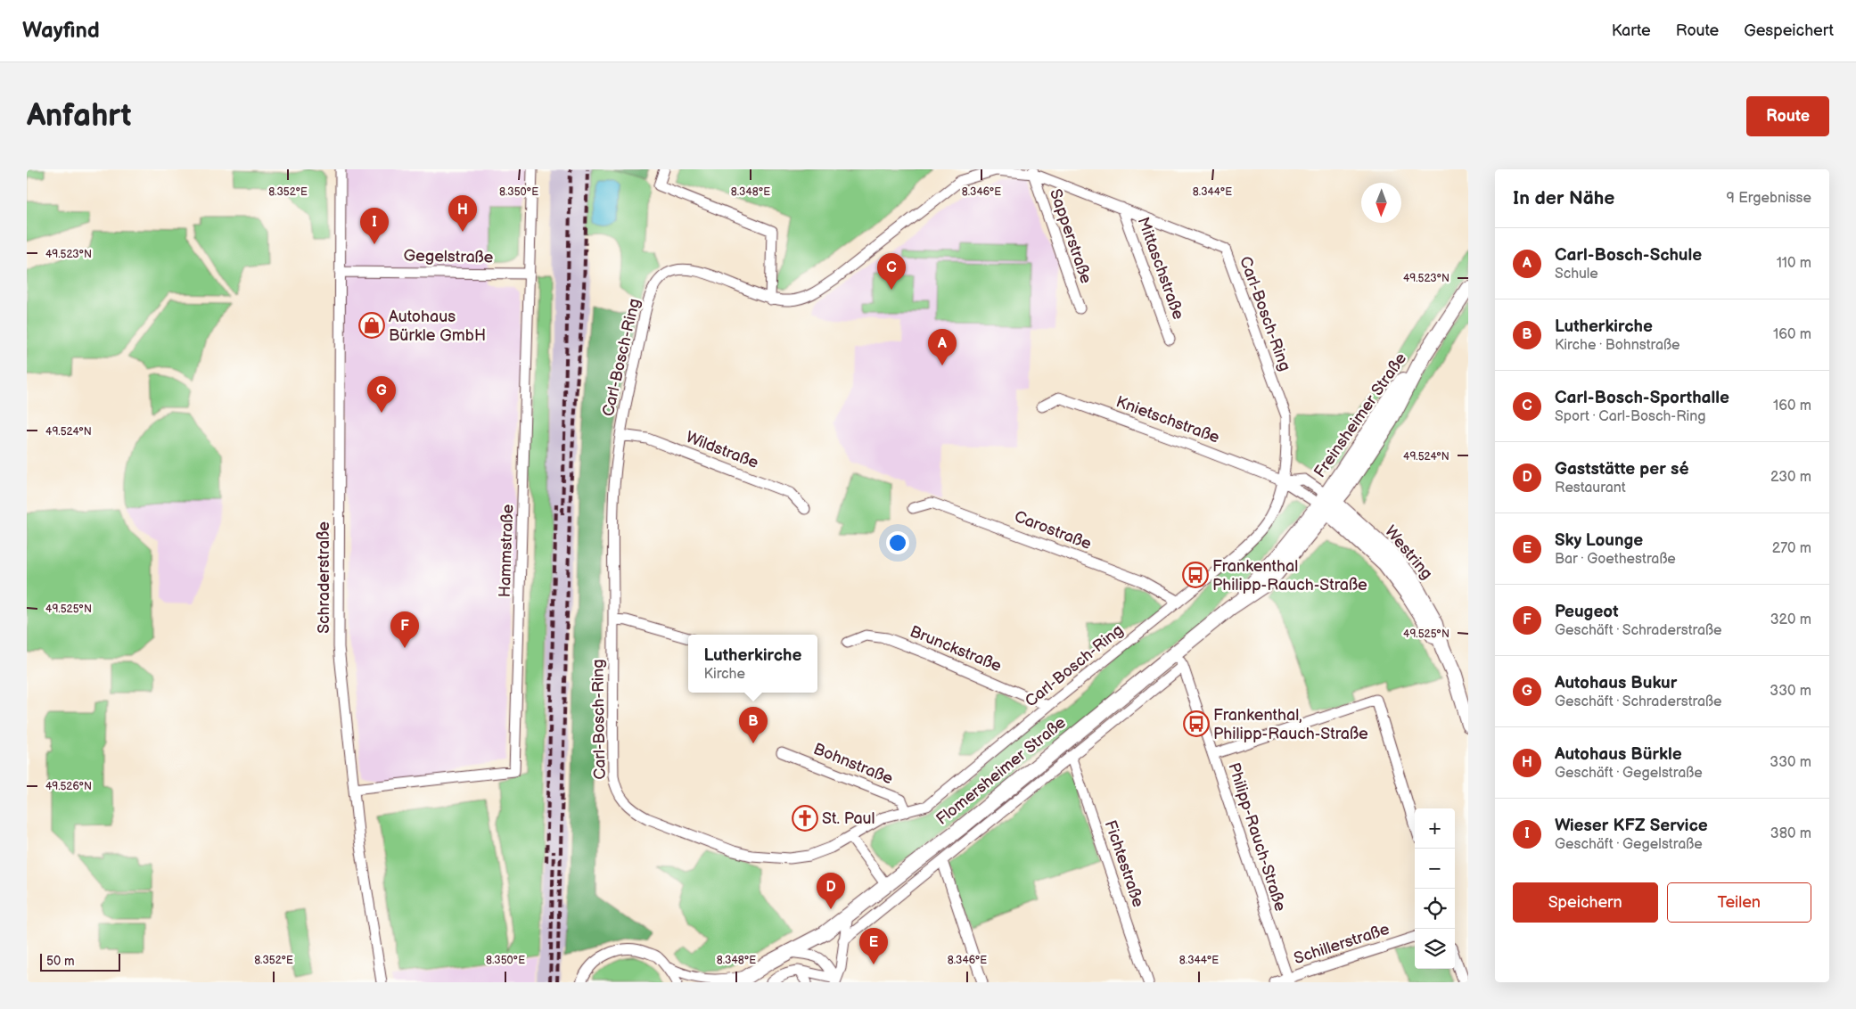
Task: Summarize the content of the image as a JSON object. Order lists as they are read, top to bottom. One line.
{"streets":{"main road":["Freinsheimer Straße","Westring","Flomersheimer Straße"],"street":["Sapperstraße","Gegelstraße","Mittaschstraße","Carl-Bosch-Ring","Knietschstraße","Wildstraße","Carostraße","Hammstraße","Schraderstraße","Brunckstraße","Bohnstraße","Philipp-Rauch-Straße","Fichtestraße","Schillerstraße"]},"crossings":[["Sapperstraße","Carl-Bosch-Ring"],["Gegelstraße","Hammstraße"],["Gegelstraße","Schraderstraße"],["Mittaschstraße","Carl-Bosch-Ring"],["Carl-Bosch-Ring","Knietschstraße"],["Carl-Bosch-Ring","Wildstraße"],["Carl-Bosch-Ring","Carostraße"],["Carl-Bosch-Ring","Brunckstraße"],["Carl-Bosch-Ring","Bohnstraße"],["Freinsheimer Straße","Westring"],["Freinsheimer Straße","Flomersheimer Straße"],["Hammstraße","Schraderstraße"],["Westring","Flomersheimer Straße"],["Flomersheimer Straße","Philipp-Rauch-Straße"],["Flomersheimer Straße","Fichtestraße"],["Philipp-Rauch-Straße","Schillerstraße"]],"places":{"shop":["Autohaus Bürkle GmbH"],"bus stop":["Frankenthal Philipp-Rauch-Straße","Frankenthal, Philipp-Rauch-Straße"],"church":["St. Paul"]},"scale_bar":"50 m","north":"bottom","page":{"header":"Wayfind","nav":["Karte","Route","Gespeichert"],"buttons":["Route",["Speichern","Teilen"]],"title":"Anfahrt","heading":["In der Nähe","9 Ergebnisse"],"pins":["H","I","C","A","G","F","B","D","E"],"list":[{"mark":"A","name":"Carl-Bosch-Schule","note":"Schule","value":"110 m"},{"mark":"B","name":"Lutherkirche","note":"Kirche · Bohnstraße","value":"160 m"},{"mark":"C","name":"Carl-Bosch-Sporthalle","note":"Sport · Carl-Bosch-Ring","value":"160 m"},{"mark":"D","name":"Gaststätte per sé","note":"Restaurant","value":"230 m"},{"mark":"E","name":"Sky Lounge","note":"Bar · Goethestraße","value":"270 m"},{"mark":"F","name":"Peugeot","note":"Geschäft · Schraderstraße","value":"320 m"},{"mark":"G","name":"Autohaus Bukur","note":"Geschäft · Schraderstraße","value":"330 m"},{"mark":"H","name":"Autohaus Bürkle","note":"Geschäft · Gegelstraße","value":"330 m"},{"mark":"I","name":"Wieser KFZ Service","note":"Geschäft · Gegelstraße","value":"380 m"}],"popup":["Lutherkirche","Kirche"],"map_buttons":["+","−"],"scale":"50 m"},"coordinates":["8.352°E","8.350°E","8.348°E","8.346°E","8.344°E","49.523°N","49.524°N","49.525°N","49.526°N"]}
